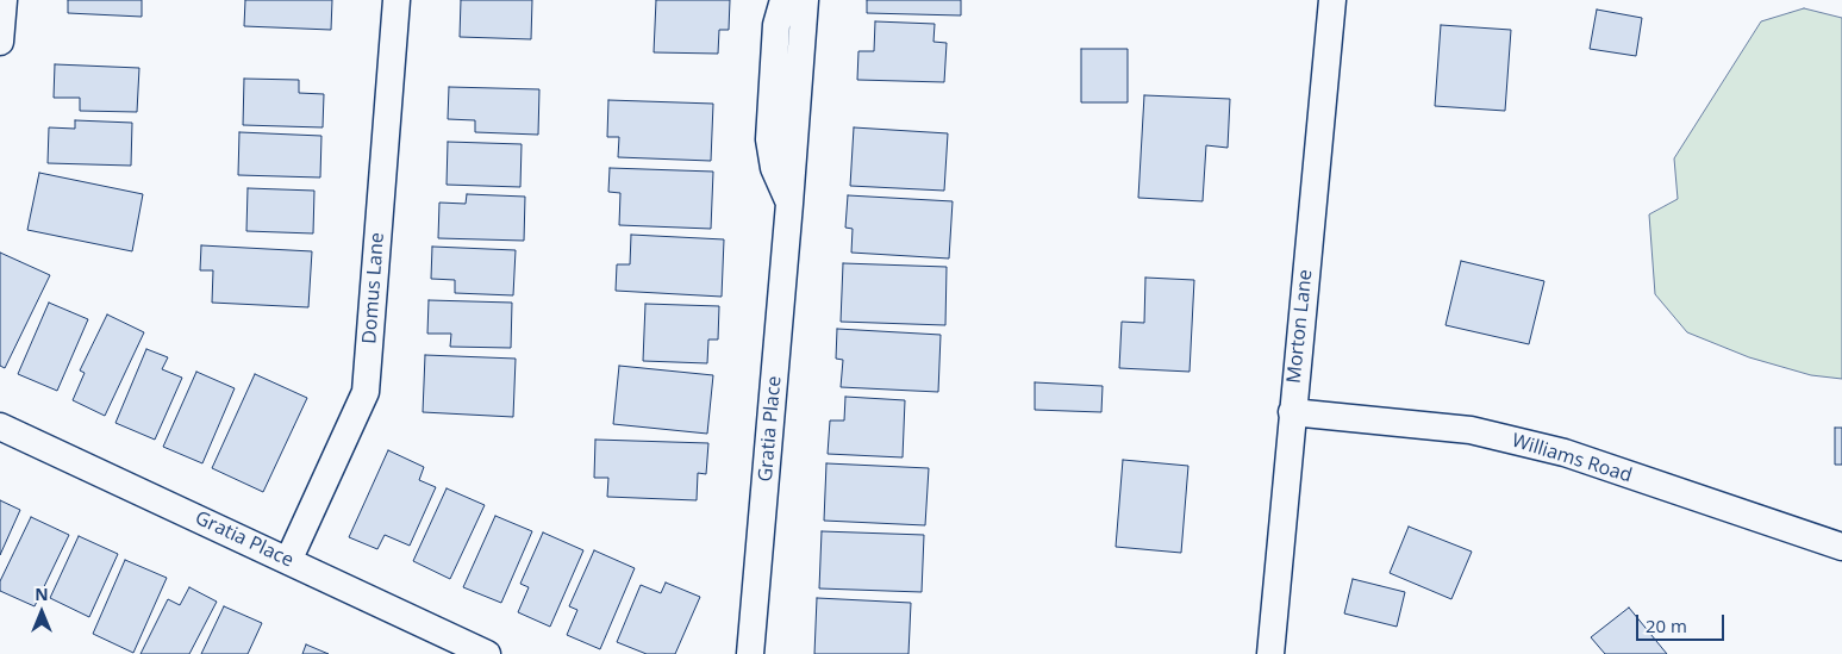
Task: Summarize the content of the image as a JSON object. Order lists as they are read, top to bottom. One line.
{"streets":{"street":["Domus Lane","Morton Lane","Gratia Place","Williams Road"]},"crossings":[["Domus Lane","Gratia Place"],["Morton Lane","Williams Road"]],"scale_bar":"20 m","north":"top"}
